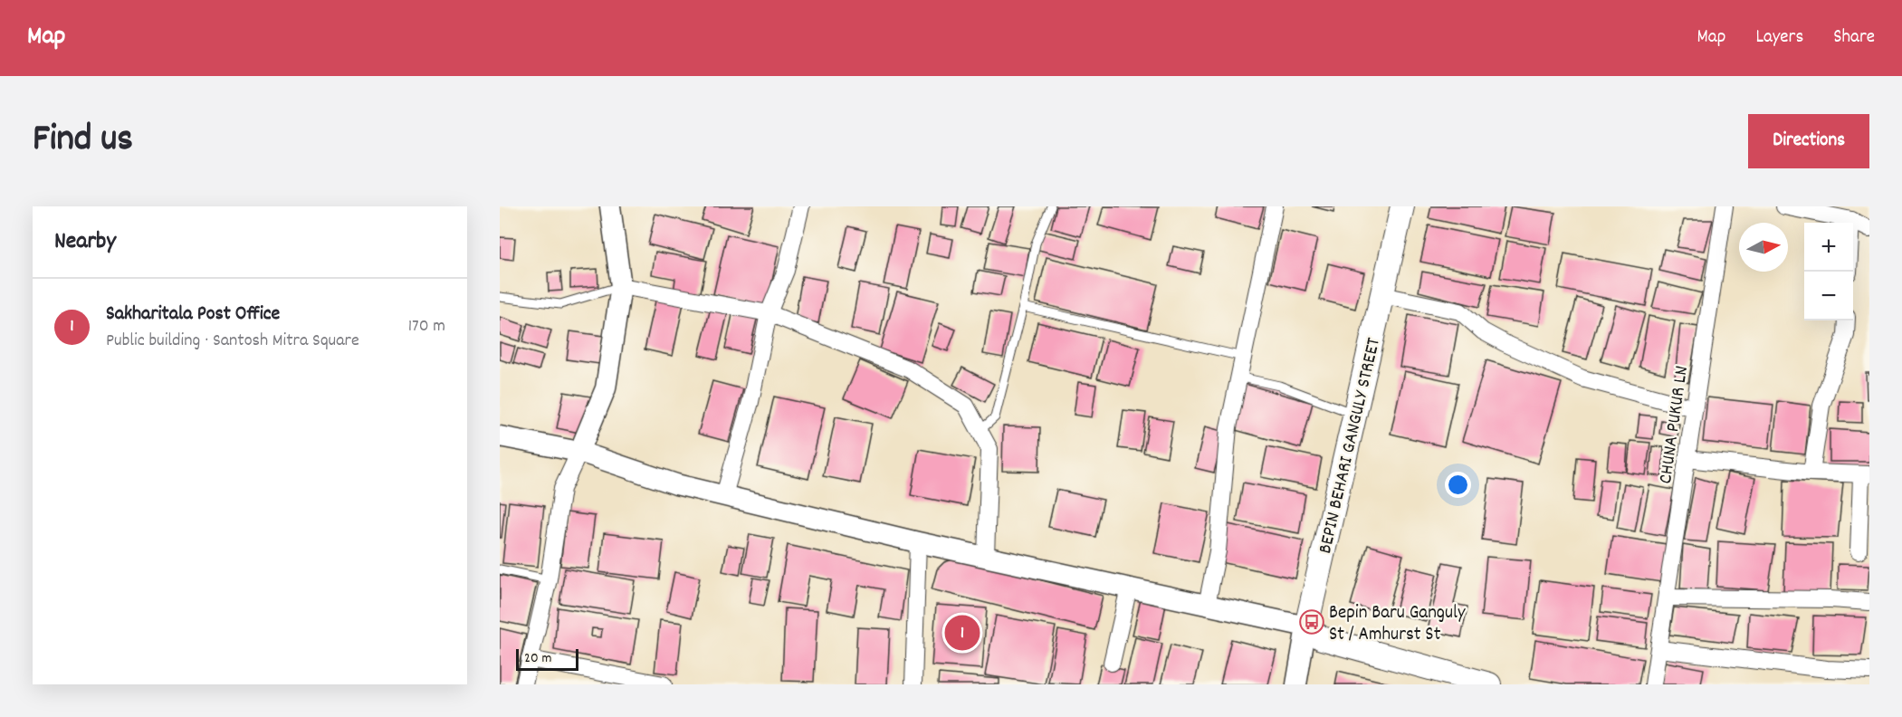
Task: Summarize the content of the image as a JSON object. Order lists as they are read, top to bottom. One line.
{"streets":{"main road":["BEPIN BEHARI GANGULY STREET"],"street":["CHUNA PUKUR LN"]},"places":{"bus stop":["Bepin Baru Ganguly St / Amhurst St"]},"scale_bar":"20 m","north":"right","page":{"header":"Map","nav":["Map","Layers","Share"],"title":"Find us","buttons":"Directions","heading":"Nearby","map_buttons":["+","−"],"list":[{"mark":"1","name":"Sakharitala Post Office","note":"Public building · Santosh Mitra Square","value":"170 m"}],"pins":"1","scale":"20 m"}}
